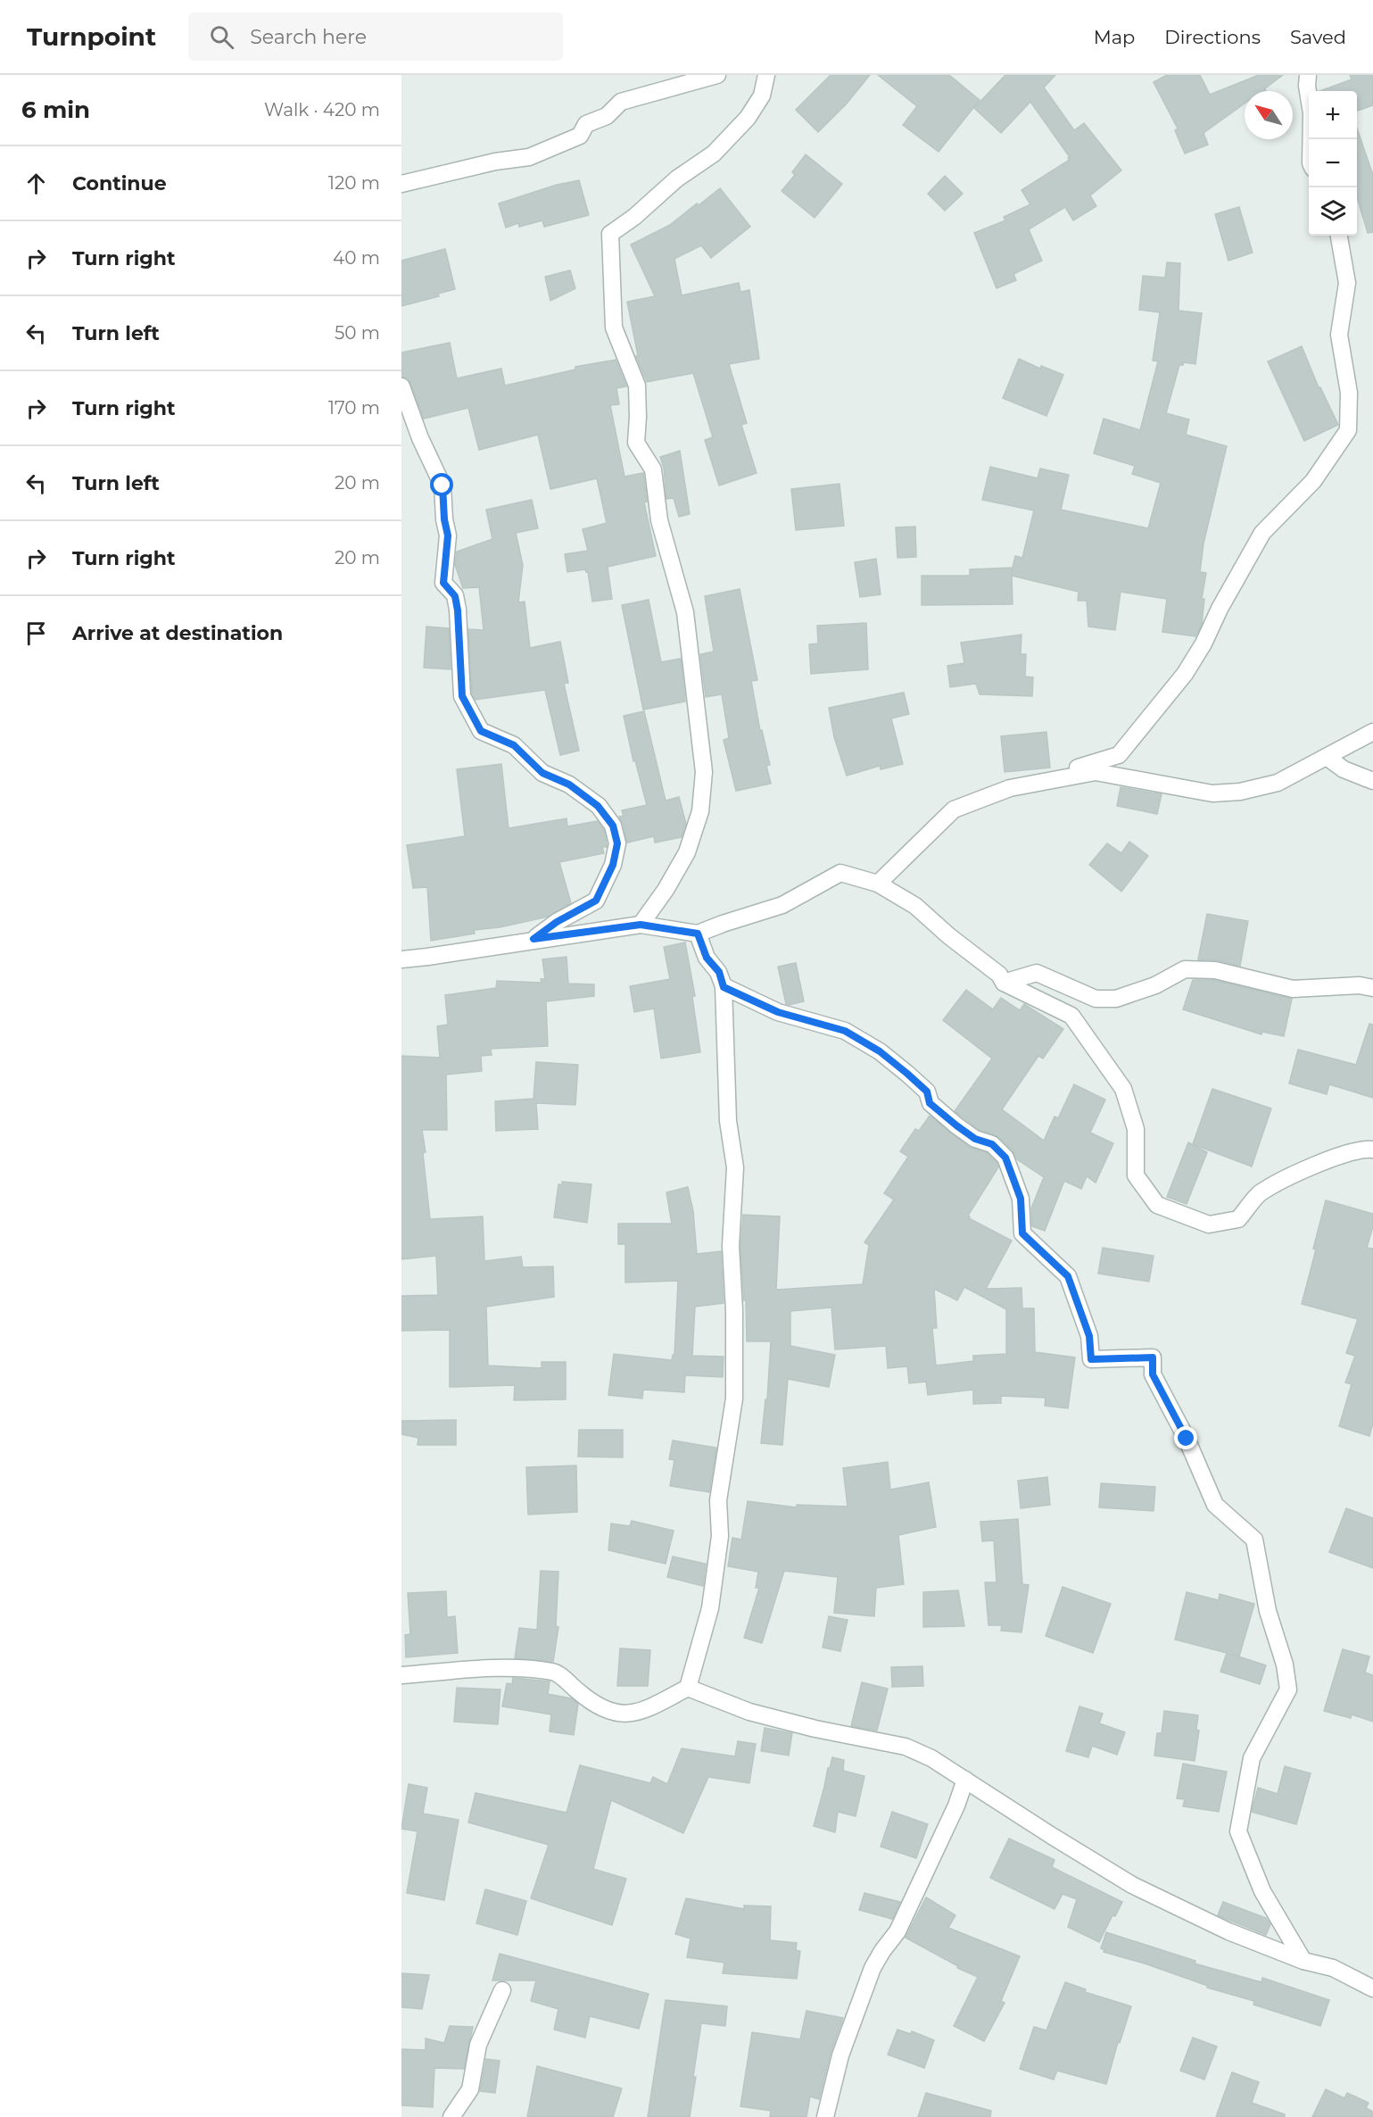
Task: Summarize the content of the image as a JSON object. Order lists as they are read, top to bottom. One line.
{"north":"top left","page":{"header":"Turnpoint","search":"Search here","nav":["Map","Directions","Saved"],"heading":["6 min","Walk · 420 m"],"map_buttons":["+","−"],"list":[["Continue","120 m"],["Turn right","40 m"],["Turn left","50 m"],["Turn right","170 m"],["Turn left","20 m"],["Turn right","20 m"],"Arrive at destination"]}}
